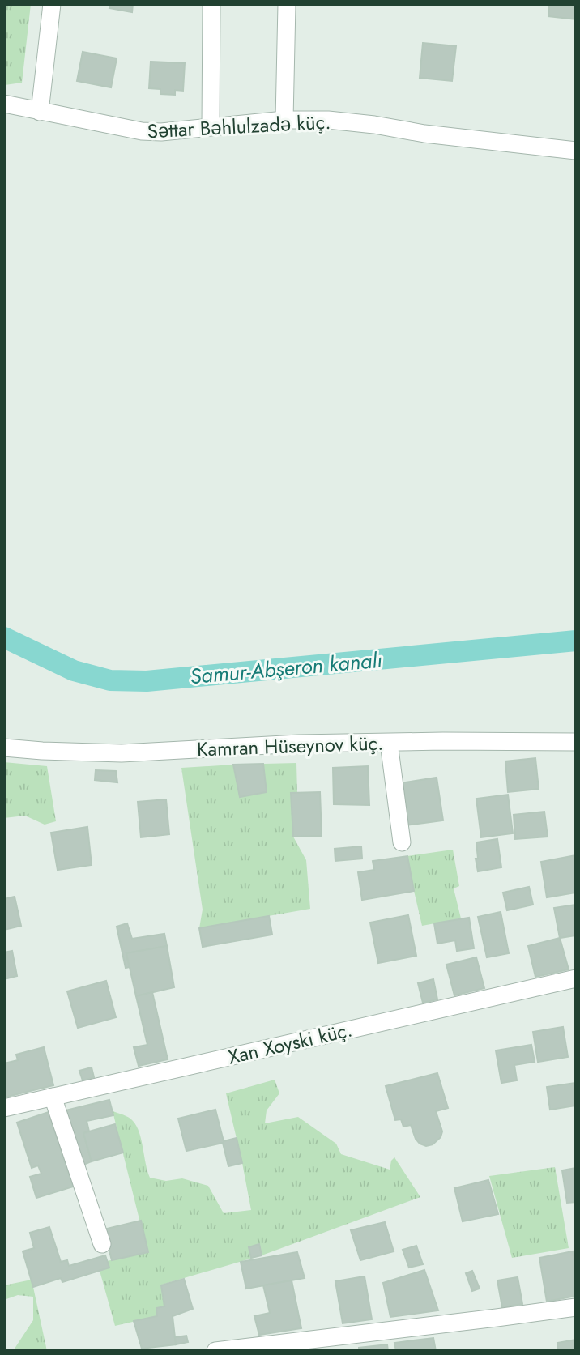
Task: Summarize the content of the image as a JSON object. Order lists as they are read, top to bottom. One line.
{"streets":{"street":["Səttar Bəhlulzadə küç.","Kamran Hüseynov küç.","Xan Xoyski küç."]},"water":["Samur-Abşeron kanalı"]}
